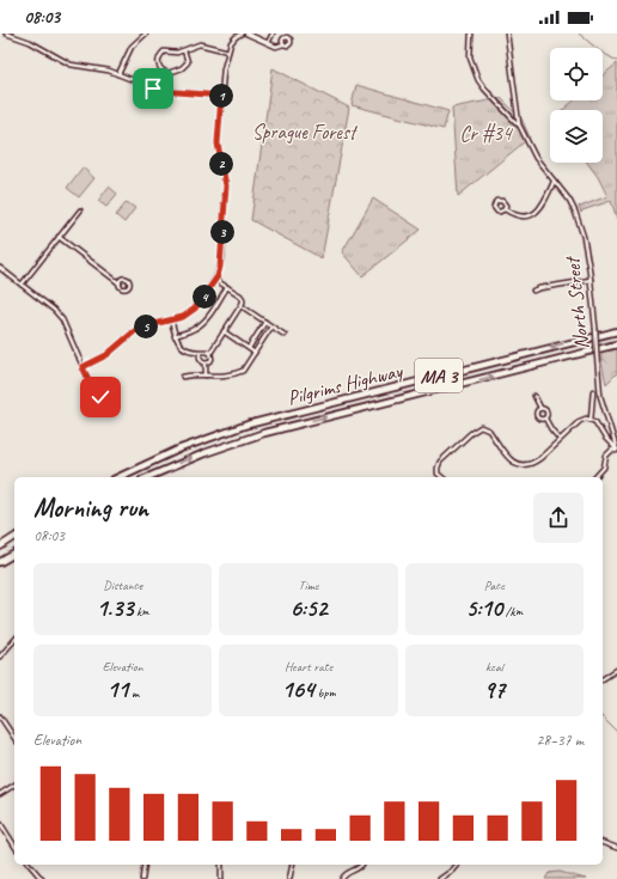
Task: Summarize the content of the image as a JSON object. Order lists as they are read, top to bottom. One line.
{"streets":{"highway":["MA 3","Pilgrims Highway"],"street":["North Street"]},"parks":["Sprague Forest","Cr #34"],"page":{"status":"08:03","pins":["1","2","3","4","5"],"heading":["Morning run","08:03"],"stats":[["Distance","1.33 km"],["Time","6:52"],["Pace","5:10 /km"],["Elevation","11 m"],["Heart rate","164 bpm"],["kcal","97"]],"chart":["Elevation","28–37 m"]}}
